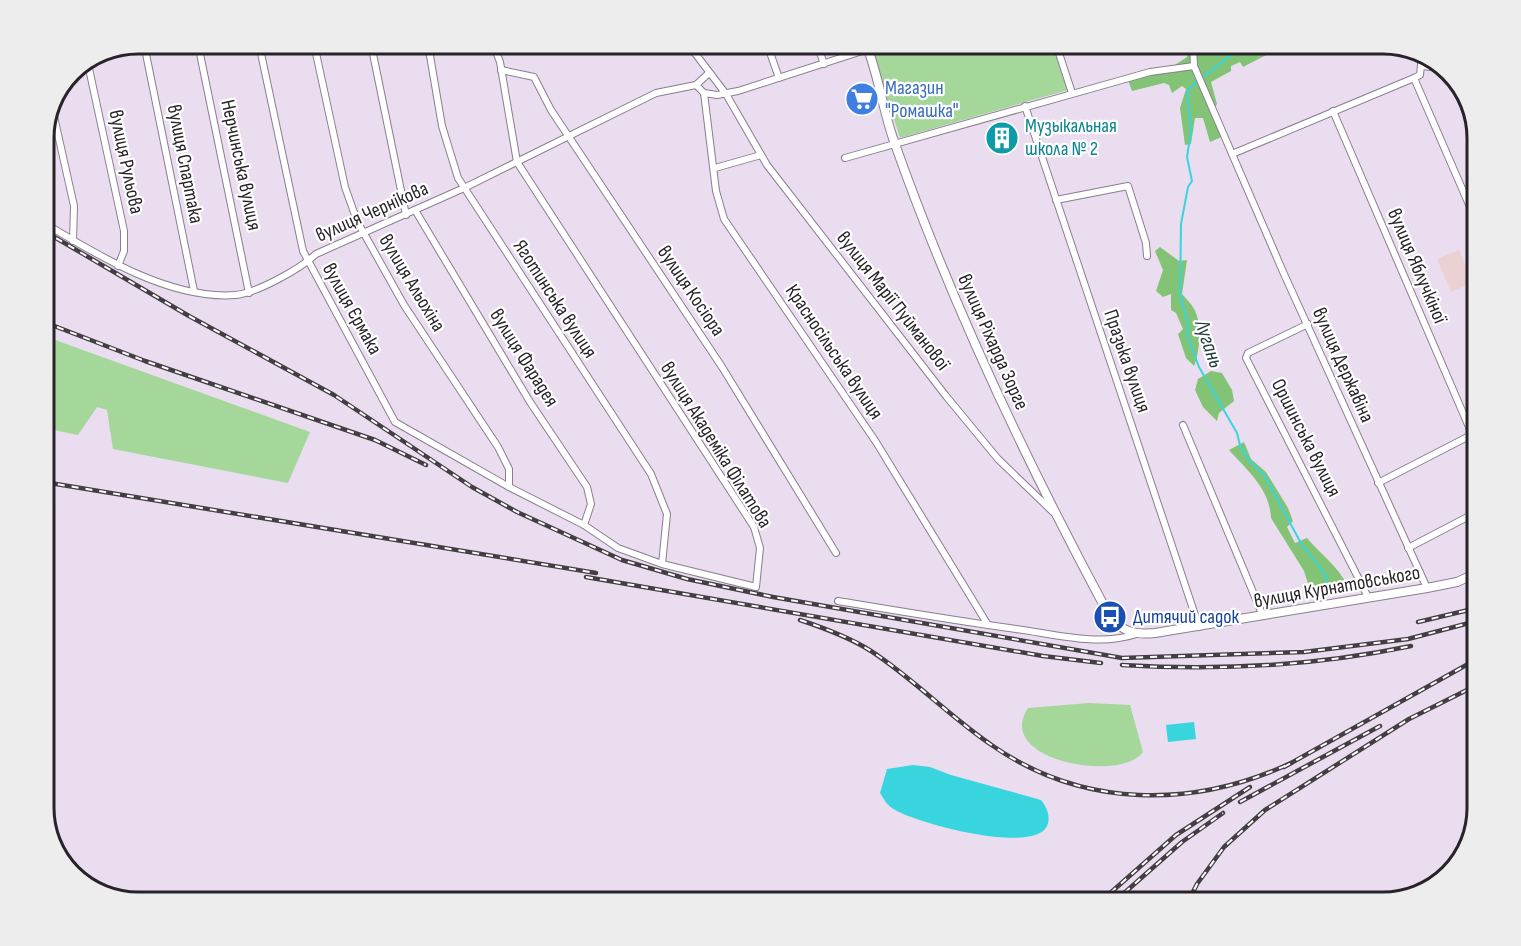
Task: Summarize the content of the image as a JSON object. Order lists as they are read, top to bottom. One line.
{"streets":{"street":["вулиця Рульова","вулиця Спартака","Нерчинська вулиця","вулиця Чернікова","вулиця Яблучкіної","вулиця Альохіна","вулиця Косіора","Яготинська вулиця","вулиця Марії Пуйманової","вулиця Єрмака","вулиця Ріхарда Зорге","Красносільська вулиця","вулиця Фарадея","Празька вулиця","вулиця Державіна","Оршинська вулиця","вулиця Академіка Філатова","вулиця Курнатовського"]},"crossings":[["вулиця Рульова","вулиця Чернікова"],["вулиця Спартака","вулиця Чернікова"],["Нерчинська вулиця","вулиця Чернікова"],["вулиця Чернікова","вулиця Альохіна"],["вулиця Чернікова","вулиця Косіора"],["вулиця Чернікова","Яготинська вулиця"],["вулиця Чернікова","вулиця Єрмака"],["вулиця Чернікова","вулиця Фарадея"],["вулиця Чернікова","вулиця Академіка Філатова"],["вулиця Альохіна","вулиця Єрмака"],["вулиця Альохіна","вулиця Академіка Філатова"],["Яготинська вулиця","вулиця Академіка Філатова"],["вулиця Марії Пуйманової","вулиця Ріхарда Зорге"],["вулиця Єрмака","вулиця Академіка Філатова"],["вулиця Ріхарда Зорге","вулиця Курнатовського"],["вулиця Фарадея","вулиця Академіка Філатова"],["Празька вулиця","вулиця Курнатовського"],["вулиця Державіна","Оршинська вулиця"],["вулиця Державіна","вулиця Курнатовського"],["Оршинська вулиця","вулиця Курнатовського"]],"water":["Лугань"],"places":{"supermarket":["Магазин \"Ромашка\""],"building":["Музыкальная школа № 2"],"bus stop":["Дитячий садок"]}}
